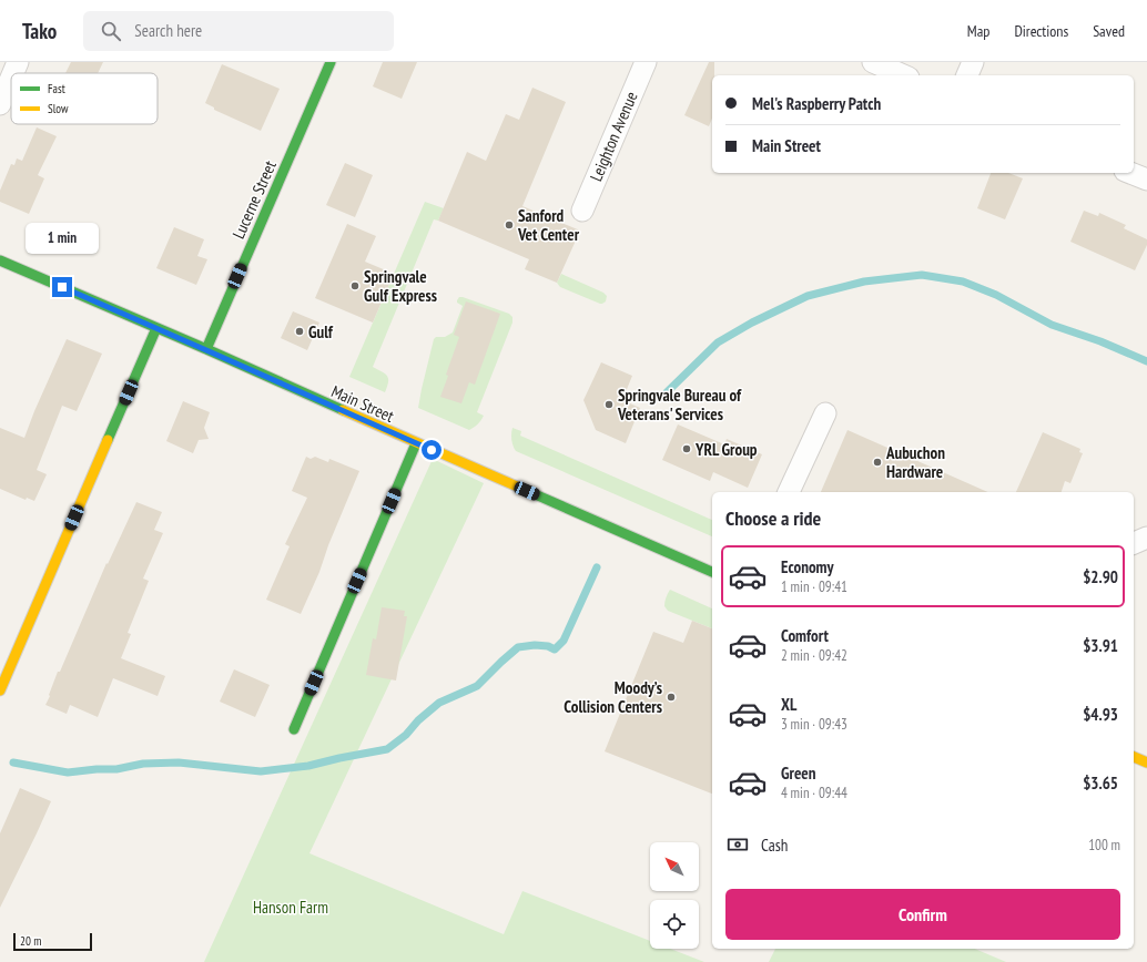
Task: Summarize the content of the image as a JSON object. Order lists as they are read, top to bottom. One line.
{"streets":{"street":["Leighton Avenue","Lucerne Street","Main Street"]},"crossings":[["Lucerne Street","Main Street"]],"parks":["Hanson Farm"],"places":["Sanford Vet Center","Springvale Gulf Express","Gulf","Springvale Bureau of Veterans' Services","YRL Group","Aubuchon Hardware","Moody’s Collision Centers"],"legend":["Fast","Slow"],"scale_bar":"20 m","north":"top left","page":{"header":"Tako","search":"Search here","nav":["Map","Directions","Saved"],"banner":["Mel's Raspberry Patch","Main Street"],"bubble":"1 min","heading":"Choose a ride","list":[{"name":"Economy","note":"1 min · 09:41","value":"$2.90"},{"name":"Comfort","note":"2 min · 09:42","value":"$3.91"},{"name":"XL","note":"3 min · 09:43","value":"$4.93"},{"name":"Green","note":"4 min · 09:44","value":"$3.65"}],"pay":["Cash","100 m"],"buttons":"Confirm","scale":"20 m"}}
